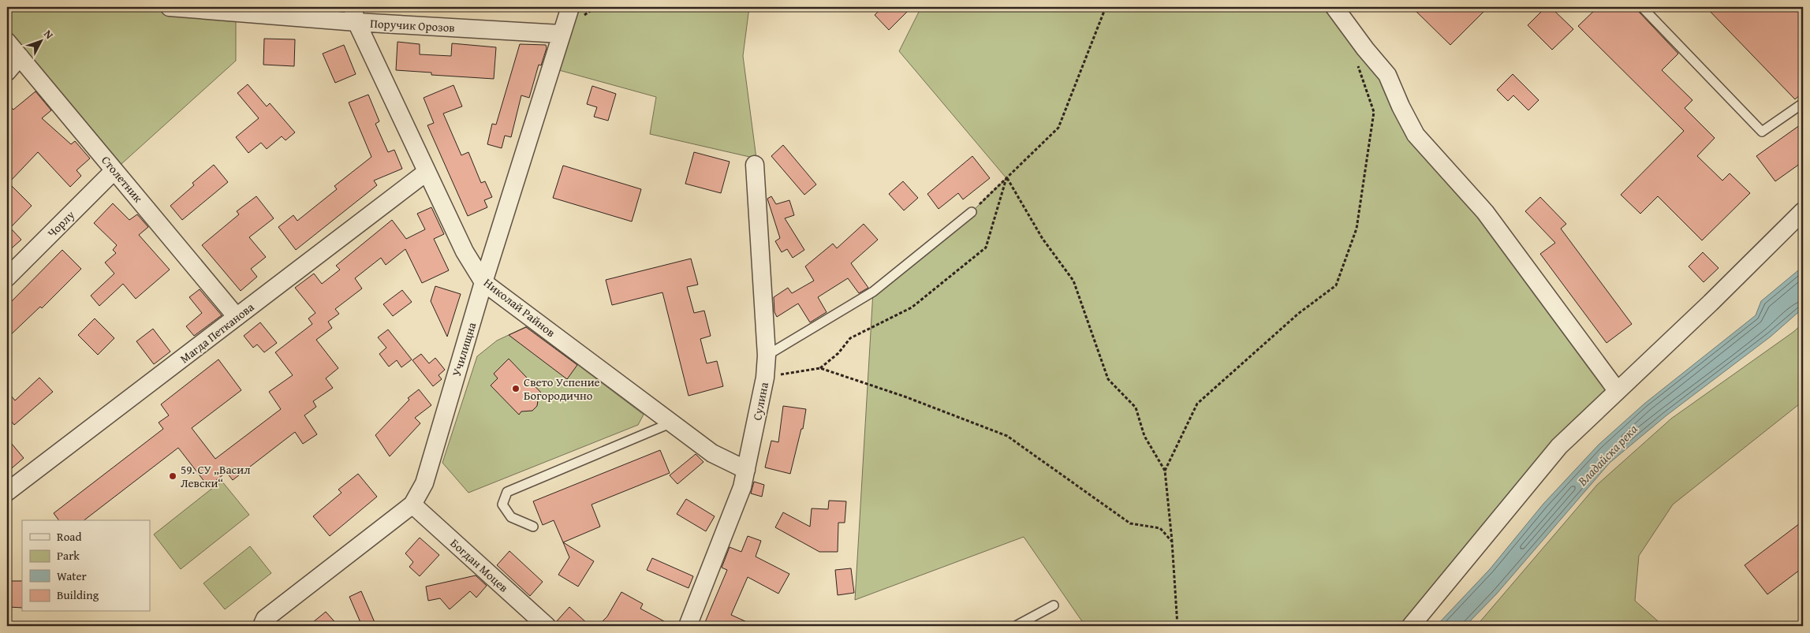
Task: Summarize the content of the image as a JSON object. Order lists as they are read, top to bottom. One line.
{"streets":{"street":["Поручик Орозов","Столетник","Чорлу","Николай Райнов","Магда Петканова","Училищна","Сулина","Богдан Моцев"]},"crossings":[["Поручик Орозов","Николай Райнов"],["Поручик Орозов","Училищна"],["Столетник","Чорлу"],["Столетник","Магда Петканова"],["Николай Райнов","Магда Петканова"],["Николай Райнов","Училищна"],["Николай Райнов","Сулина"],["Училищна","Богдан Моцев"]],"water":["Владайска река"],"places":["Свето Успение Богородично","59. СУ „Васил Левски“"],"legend":["Road","Park","Water","Building"],"north":"top right"}
